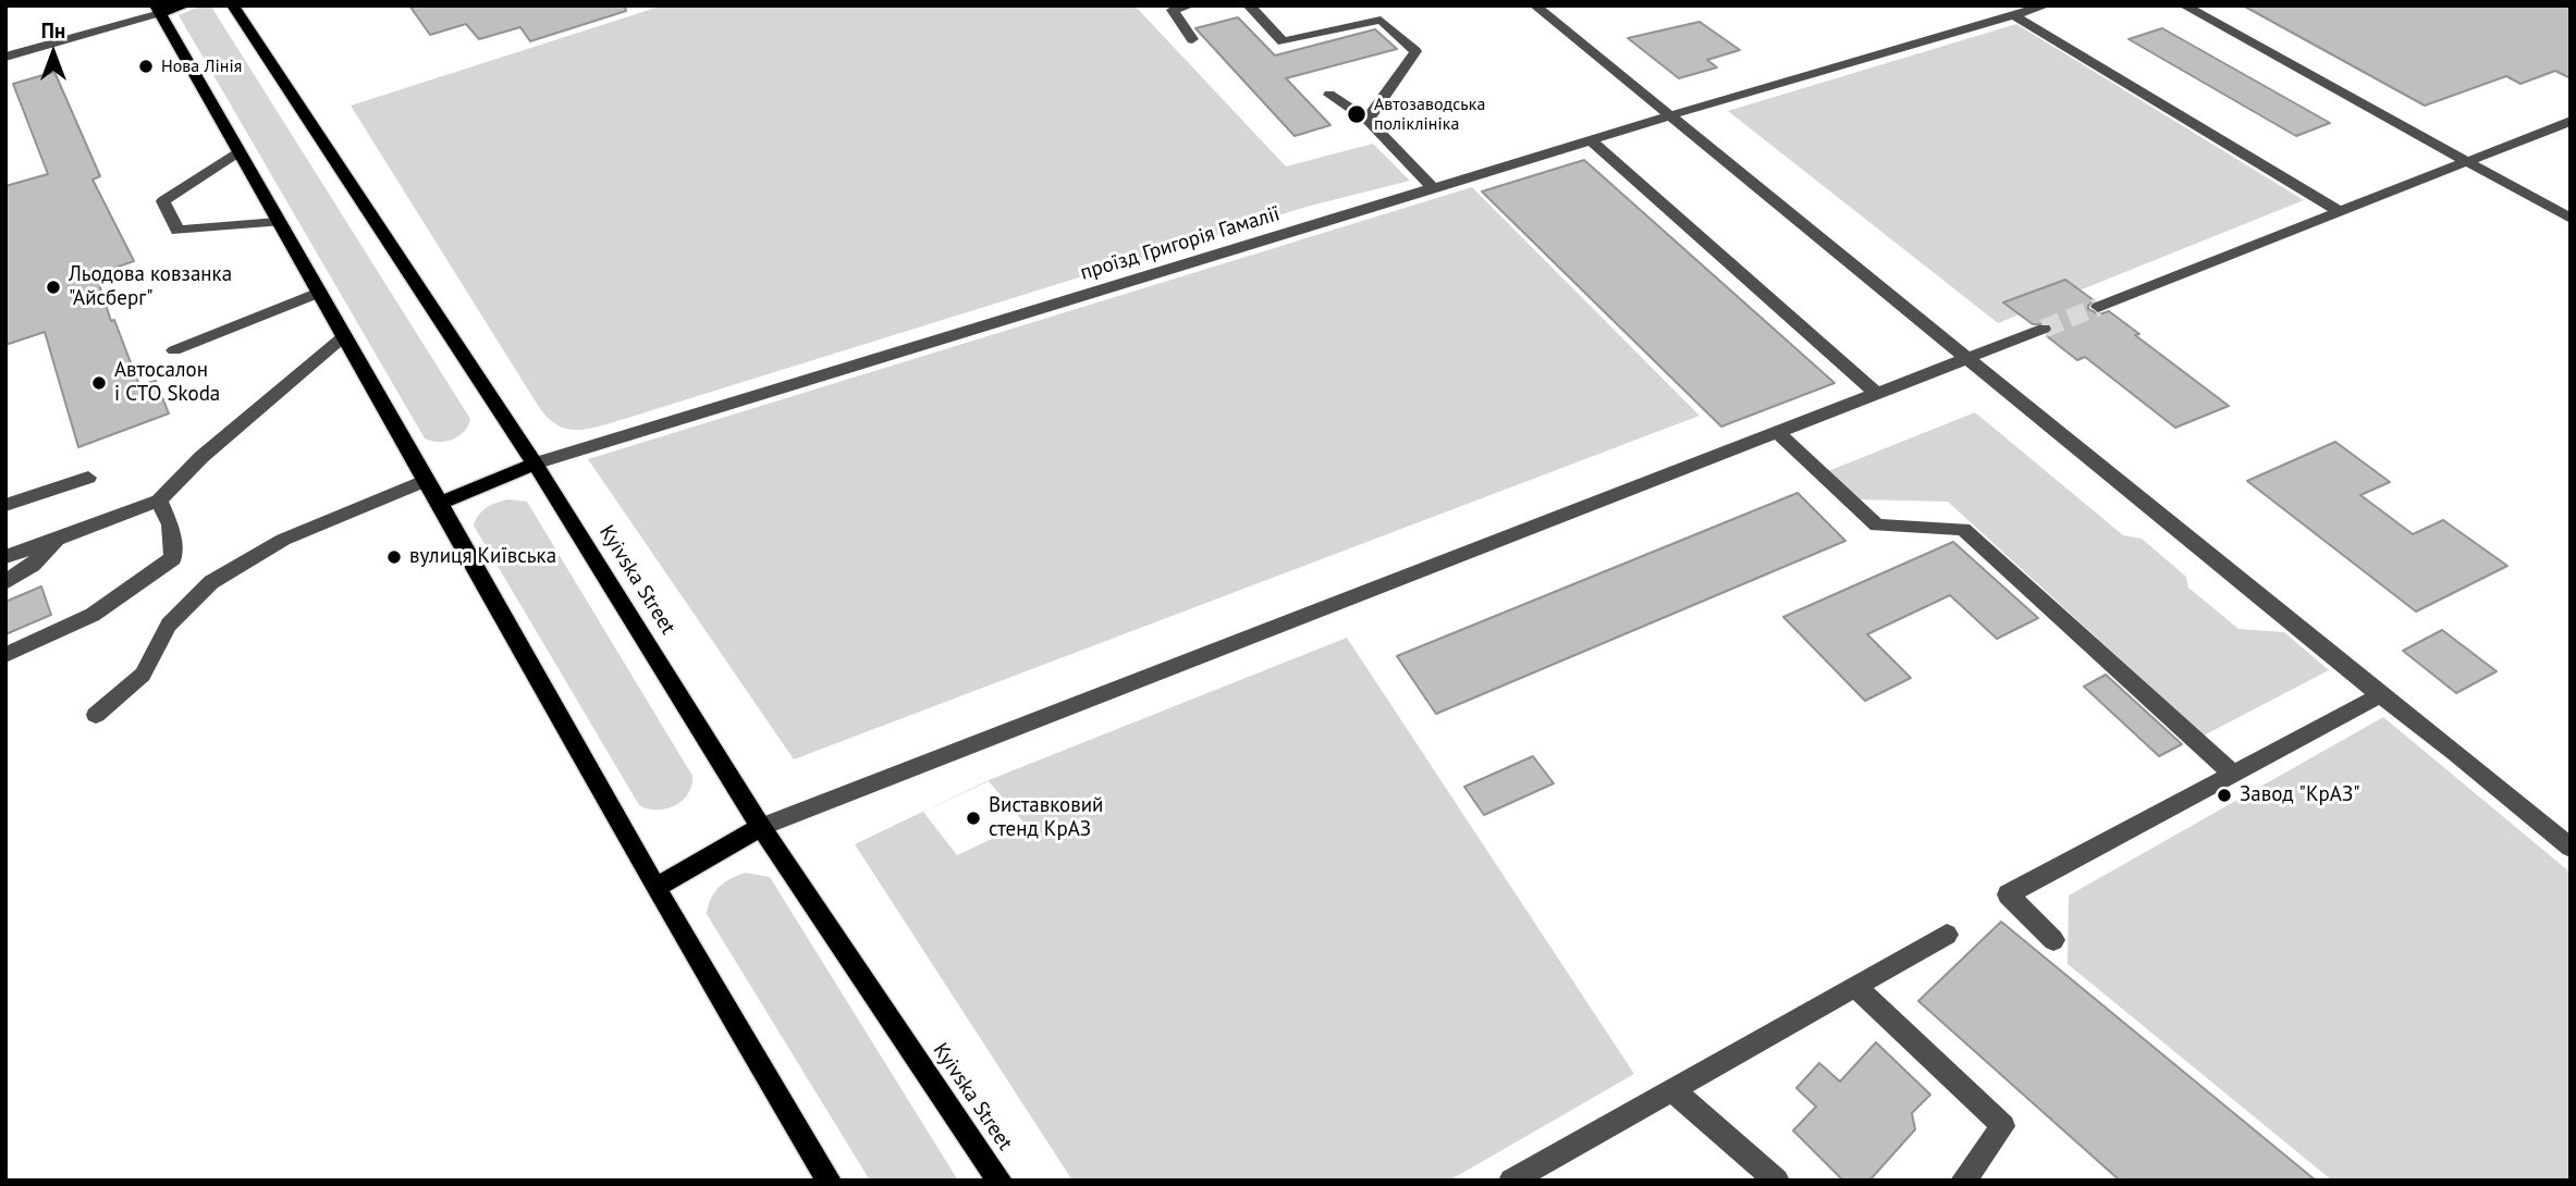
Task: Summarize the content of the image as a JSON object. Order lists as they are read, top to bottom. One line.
{"streets":{"main road":["Kyivska Street"],"street":["проїзд Григорія Гамалії"]},"crossings":[["проїзд Григорія Гамалії","Kyivska Street"]],"places":["Нова Лінія","Автозаводська поліклініка","Льодова ковзанка \"Айсберг\"","Автосалон і СТО Skoda","вулиця Київська","Завод \"КрАЗ\"","Виставковий стенд КрАЗ"],"north":"top"}
